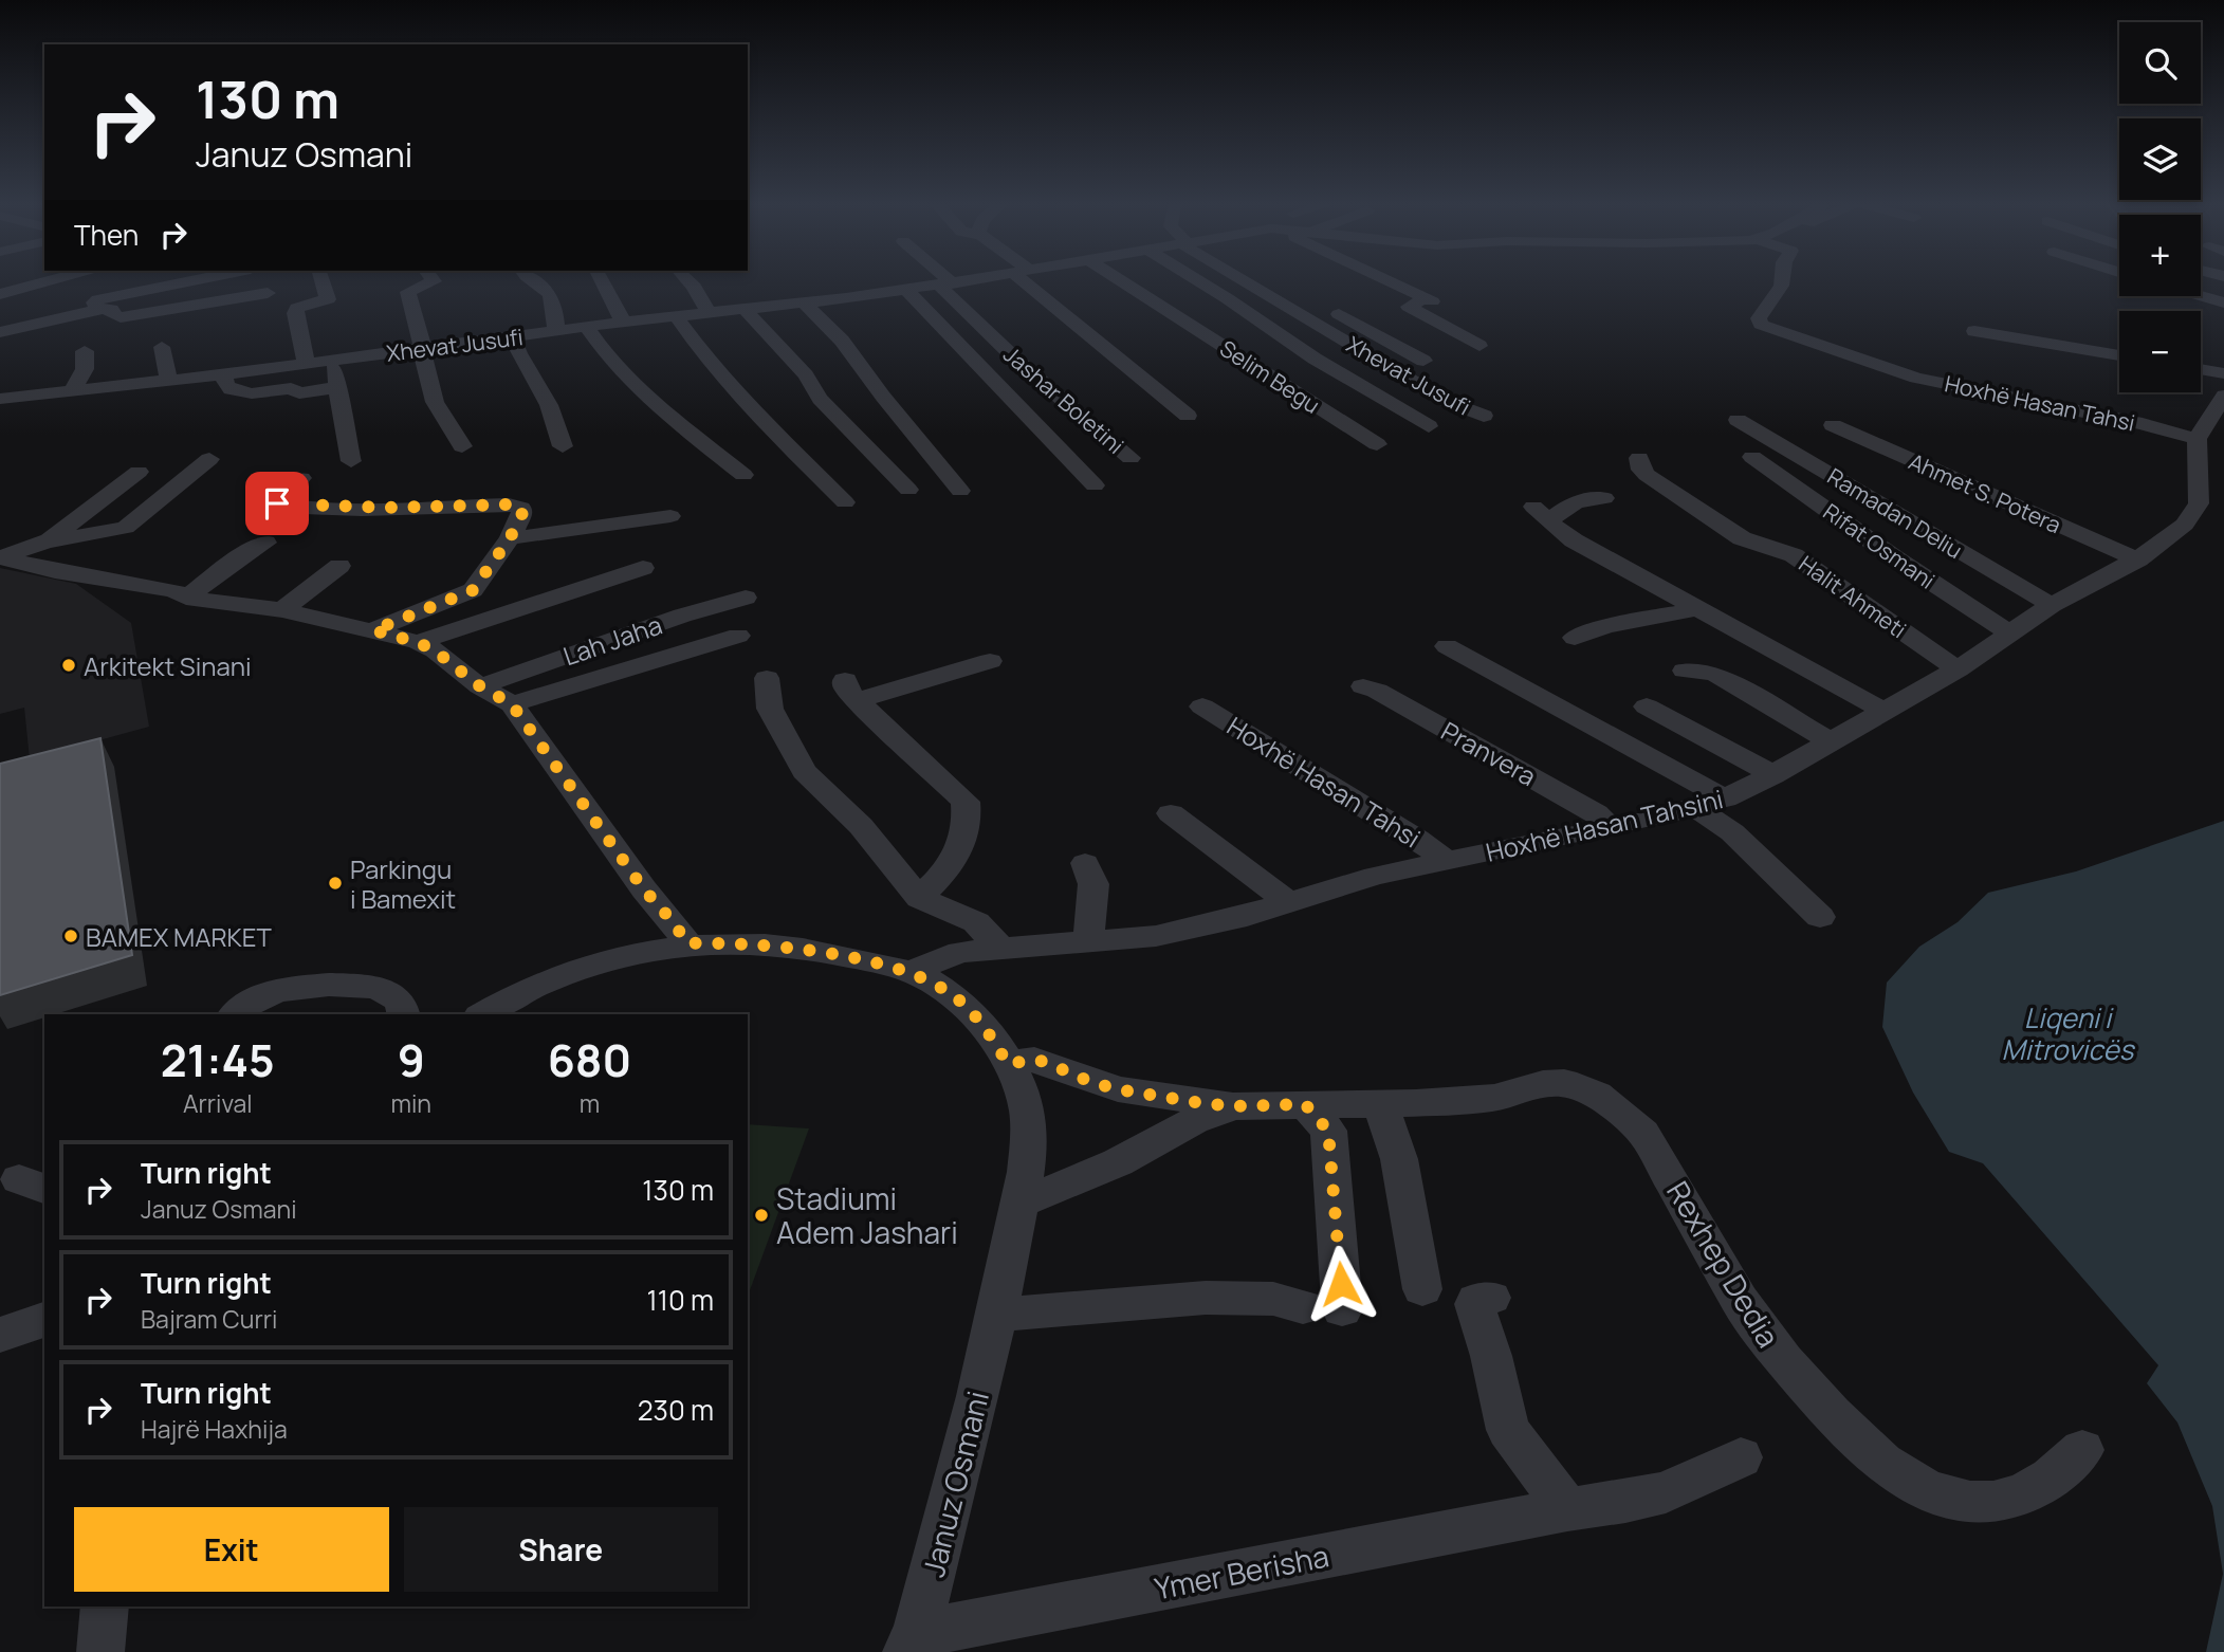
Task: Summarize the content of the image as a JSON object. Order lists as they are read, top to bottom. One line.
{"streets":{"street":["Xhevat Jusufi","Selim Begu","Jashar Boletini","Hoxhë Hasan Tahsi","Ahmet S. Potera","Ramadan Deliu","Rifat Osmani","Halit Ahmeti","Lah Jaha","Pranvera","Hoxhë Hasan Tahsini","Rexhep Dedia","Januz Osmani","Ymer Berisha"]},"crossings":[["Xhevat Jusufi","Jashar Boletini"],["Hoxhë Hasan Tahsi","Hoxhë Hasan Tahsini"],["Ahmet S. Potera","Hoxhë Hasan Tahsini"],["Ramadan Deliu","Hoxhë Hasan Tahsini"],["Rifat Osmani","Hoxhë Hasan Tahsini"],["Halit Ahmeti","Hoxhë Hasan Tahsini"],["Pranvera","Hoxhë Hasan Tahsini"],["Hoxhë Hasan Tahsini","Januz Osmani"],["Rexhep Dedia","Januz Osmani"],["Januz Osmani","Ymer Berisha"]],"water":["Liqeni i Mitrovicës"],"places":["Arkitekt Sinani","Parkingu i Bamexit","BAMEX MARKET","Stadiumi Adem Jashari"],"page":{"map_buttons":["+","−"],"turn":["130 m","Januz Osmani"],"then":"Then","eta":["21:45","Arrival","9","min","680","m"],"list":[{"name":"Turn right","note":"Januz Osmani","value":"130 m"},{"name":"Turn right","note":"Bajram Curri","value":"110 m"},{"name":"Turn right","note":"Hajrë Haxhija","value":"230 m"}],"buttons":["Exit","Share"]}}
